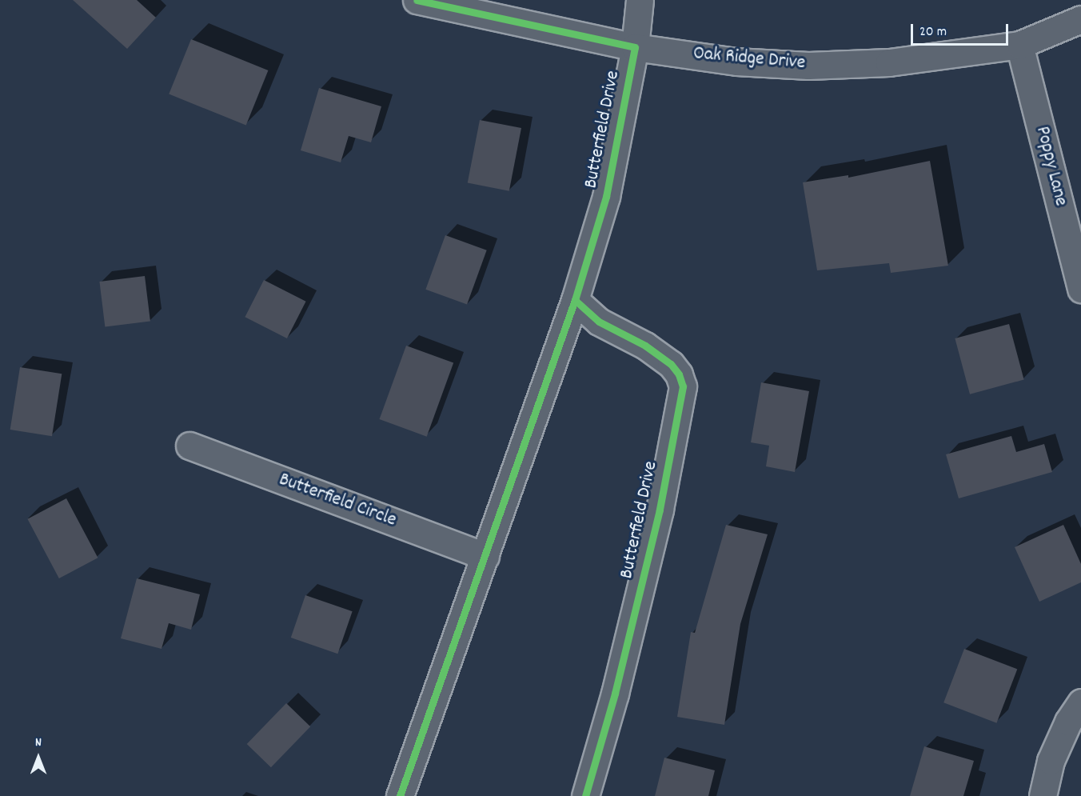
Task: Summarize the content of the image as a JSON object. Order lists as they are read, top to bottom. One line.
{"streets":{"street":["Oak Ridge Drive","Butterfield Drive","Poppy Lane","Butterfield Circle"]},"crossings":[["Oak Ridge Drive","Butterfield Drive"],["Oak Ridge Drive","Poppy Lane"],["Butterfield Drive","Butterfield Circle"]],"scale_bar":"20 m","north":"top"}
